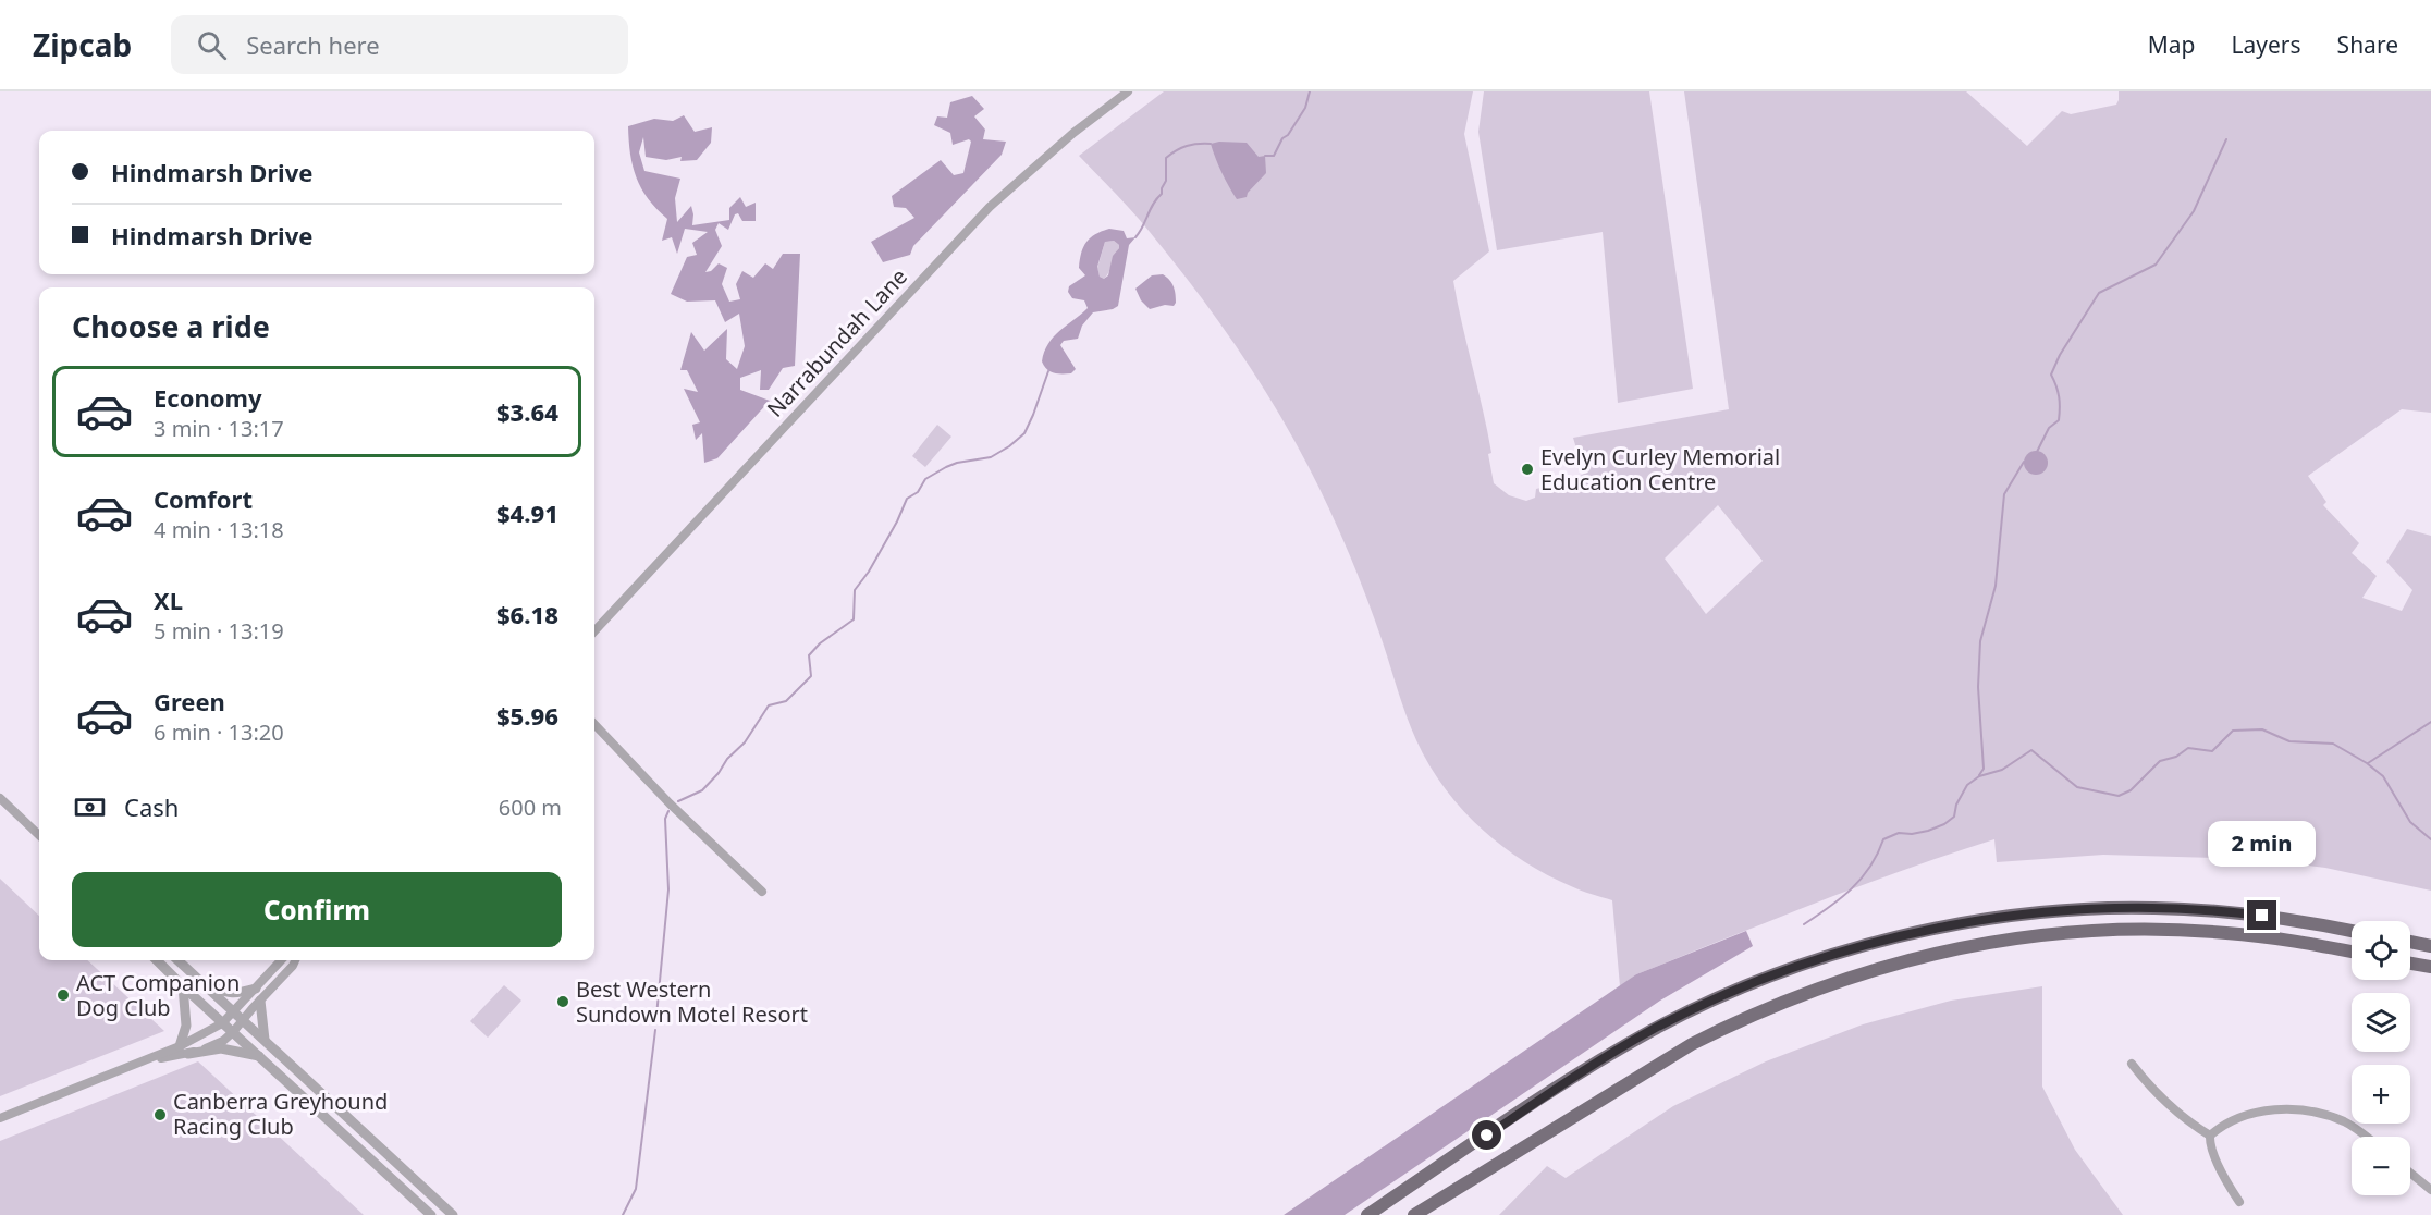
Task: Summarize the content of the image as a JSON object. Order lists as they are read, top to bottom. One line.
{"streets":{"street":["Narrabundah Lane"]},"places":["Evelyn Curley Memorial Education Centre","ACT Companion Dog Club","Best Western Sundown Motel Resort","Canberra Greyhound Racing Club"],"page":{"header":"Zipcab","search":"Search here","nav":["Map","Layers","Share"],"banner":["Hindmarsh Drive","Hindmarsh Drive"],"heading":"Choose a ride","list":[{"name":"Economy","note":"3 min · 13:17","value":"$3.64"},{"name":"Comfort","note":"4 min · 13:18","value":"$4.91"},{"name":"XL","note":"5 min · 13:19","value":"$6.18"},{"name":"Green","note":"6 min · 13:20","value":"$5.96"}],"pay":["Cash","600 m"],"bubble":"2 min","buttons":"Confirm","map_buttons":["+","−"]}}
